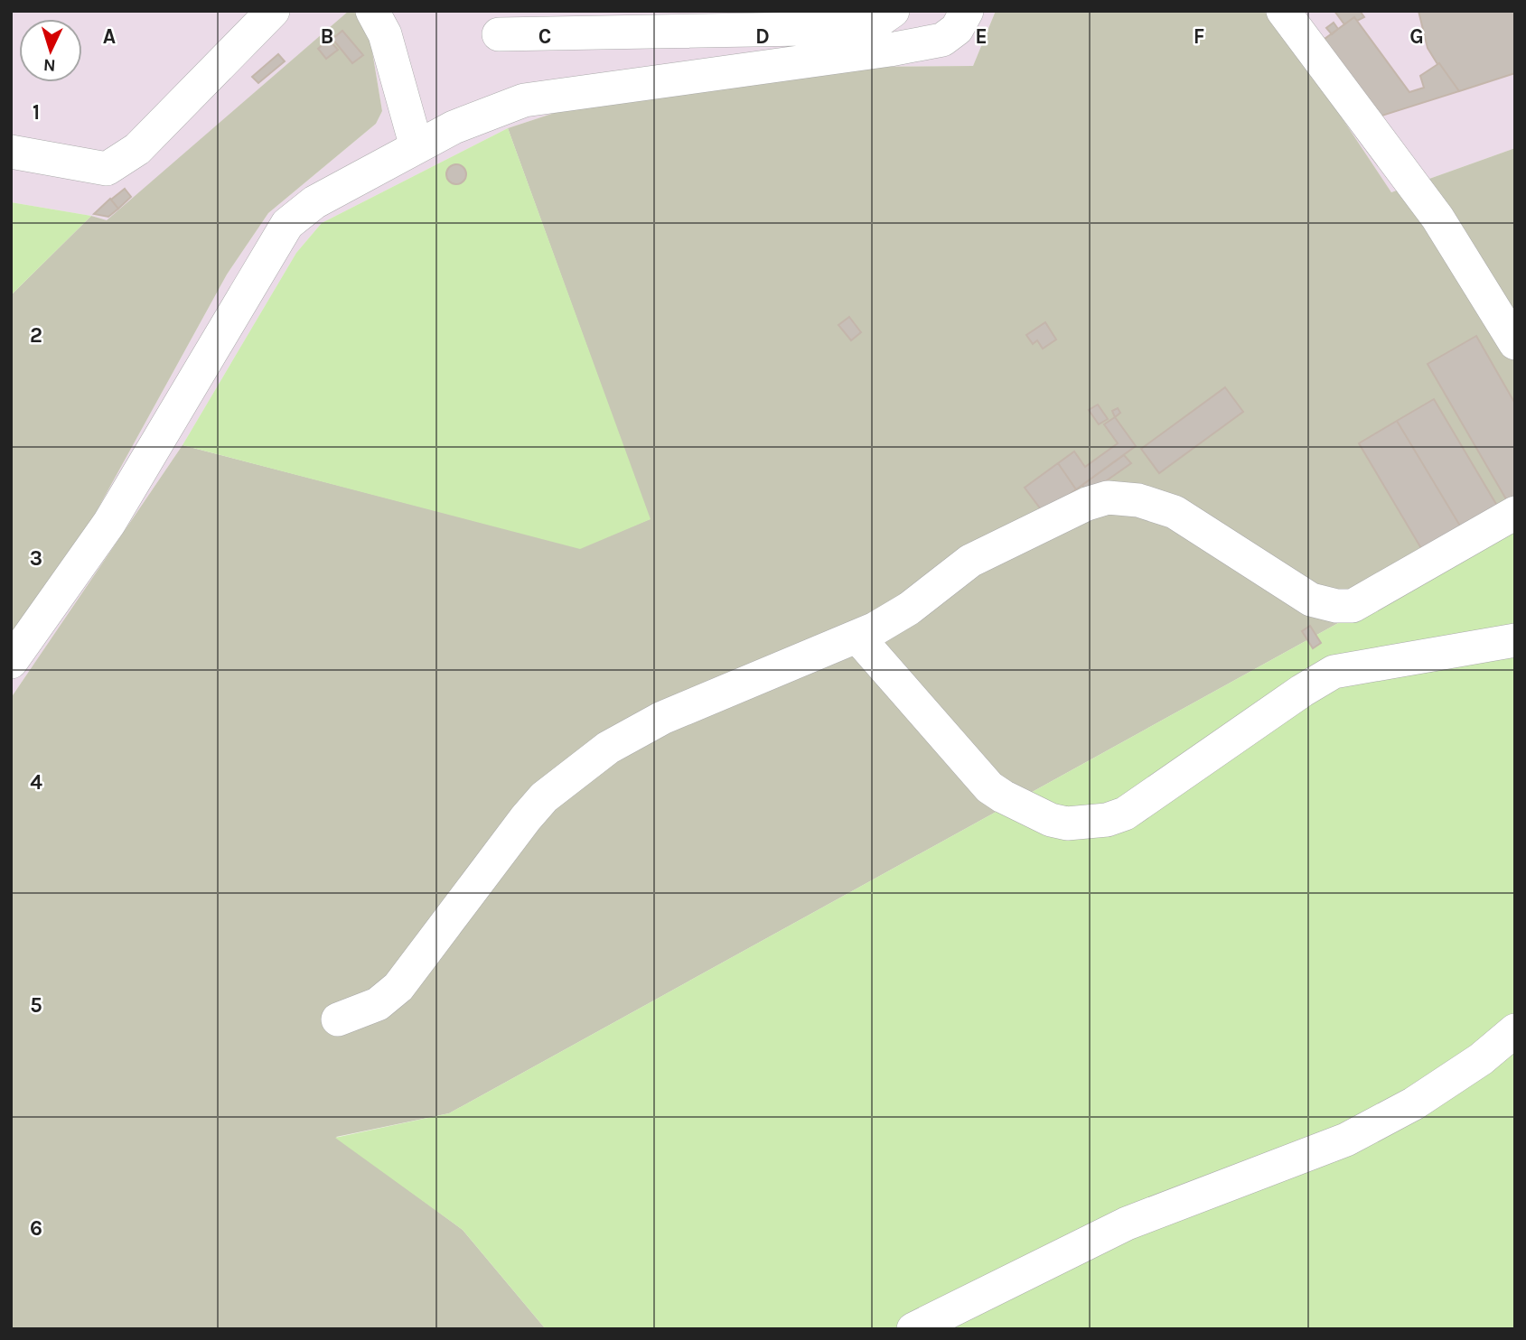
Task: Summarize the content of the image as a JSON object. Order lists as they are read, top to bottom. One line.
{"north":"bottom","grid":{"columns":["A","B","C","D","E","F","G"],"rows":["1","2","3","4","5","6"]}}
